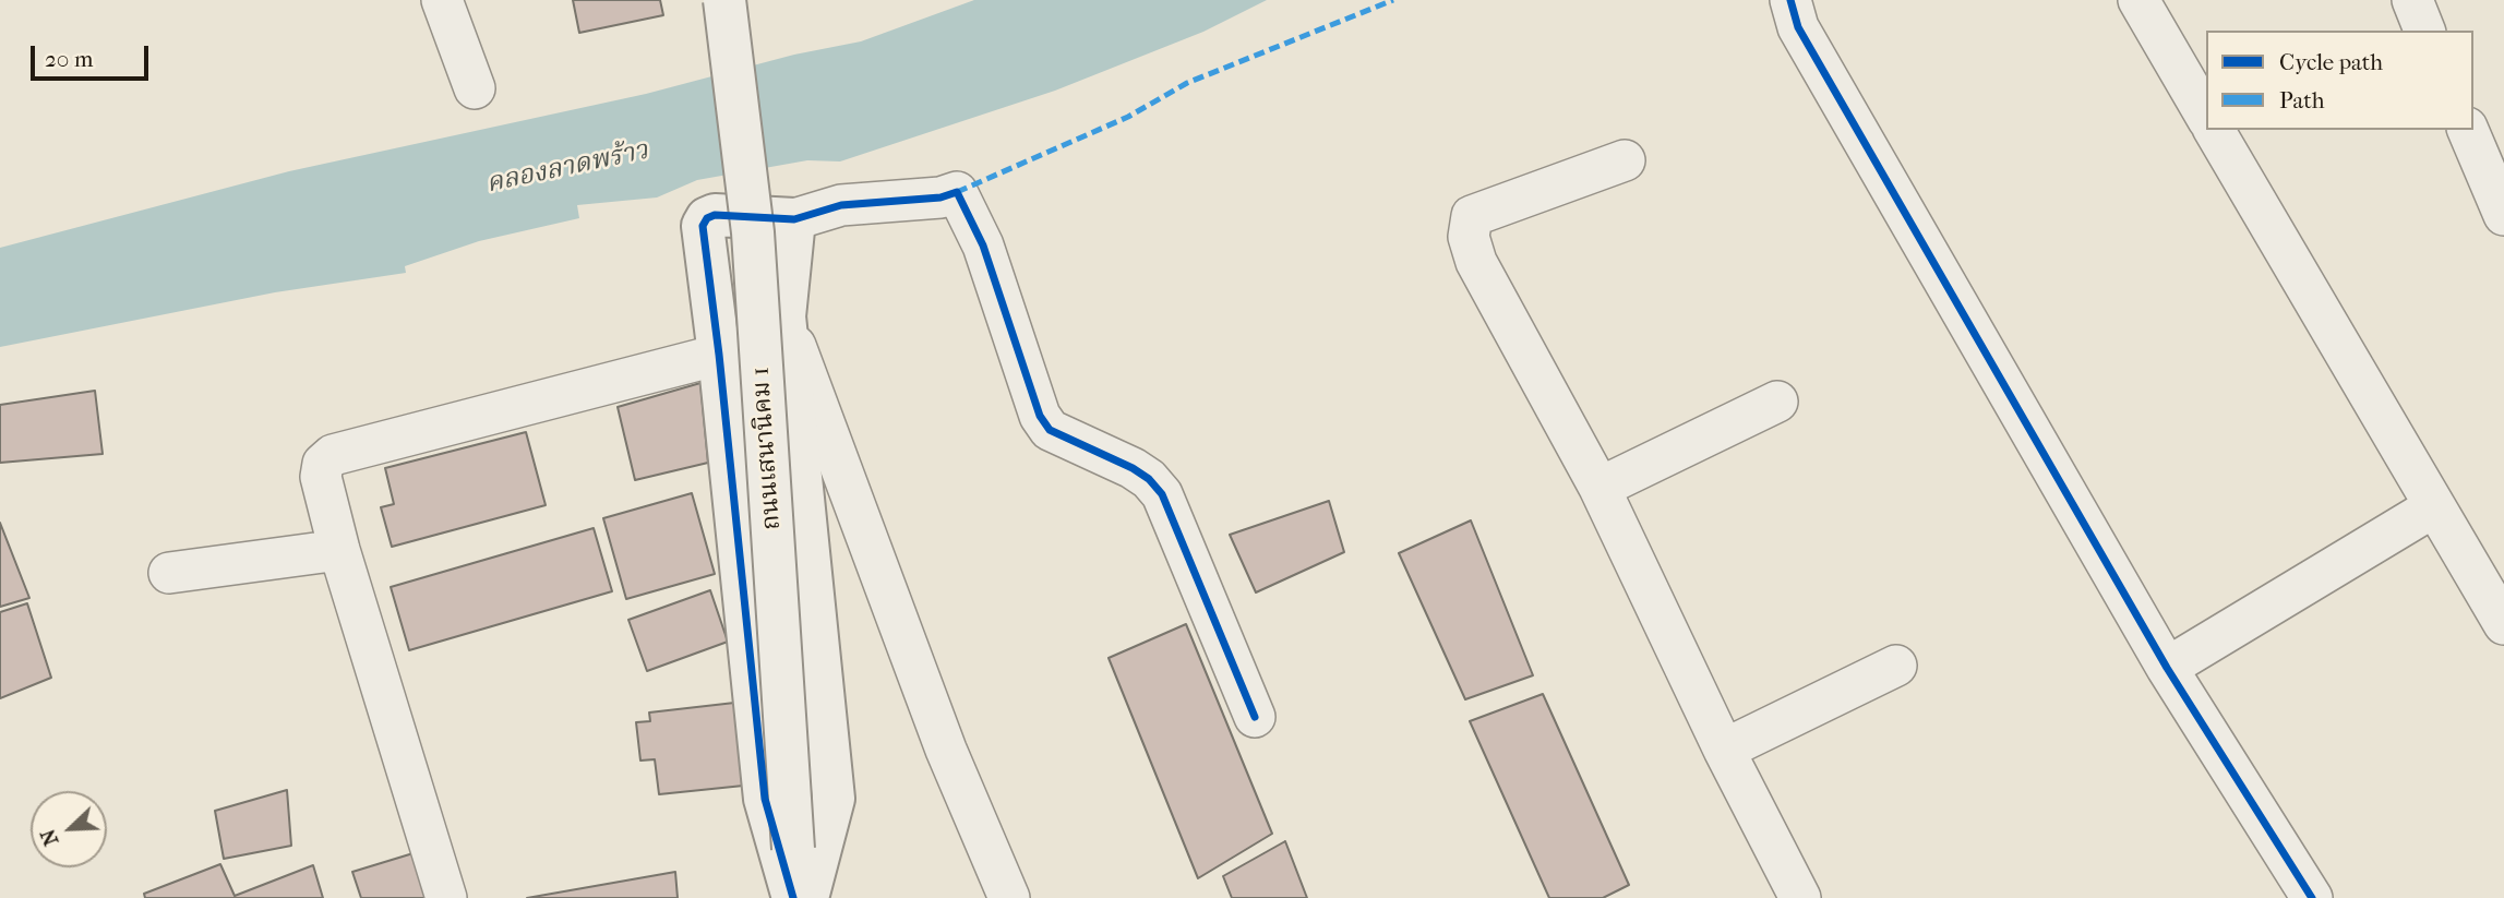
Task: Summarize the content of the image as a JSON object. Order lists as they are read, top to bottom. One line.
{"streets":{"street":["ถนนเสนานิคม 1"]},"water":["คลองลาดพร้าว"],"legend":["Cycle path","Path"],"scale_bar":"20 m","north":"bottom left"}
